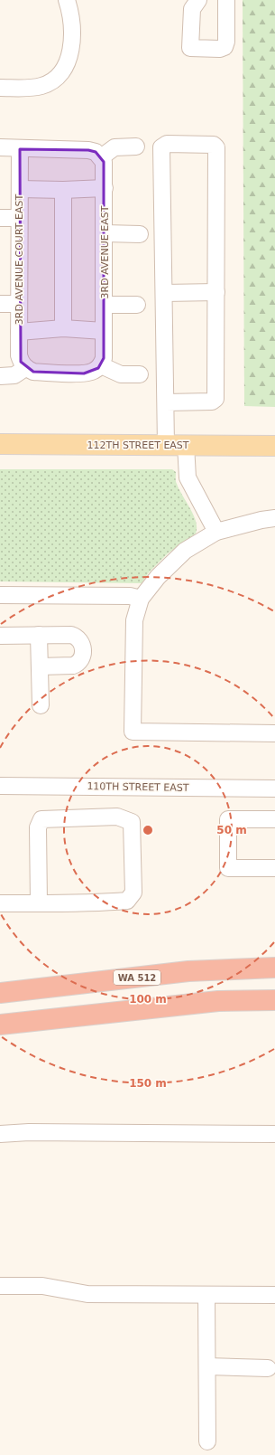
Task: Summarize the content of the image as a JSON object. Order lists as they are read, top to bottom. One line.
{"streets":{"highway":["WA 512"],"main road":["112TH STREET EAST"],"street":["3RD AVENUE EAST","3RD AVENUE COURT EAST","110TH STREET EAST"]},"rings":["50 m","100 m","150 m"]}
